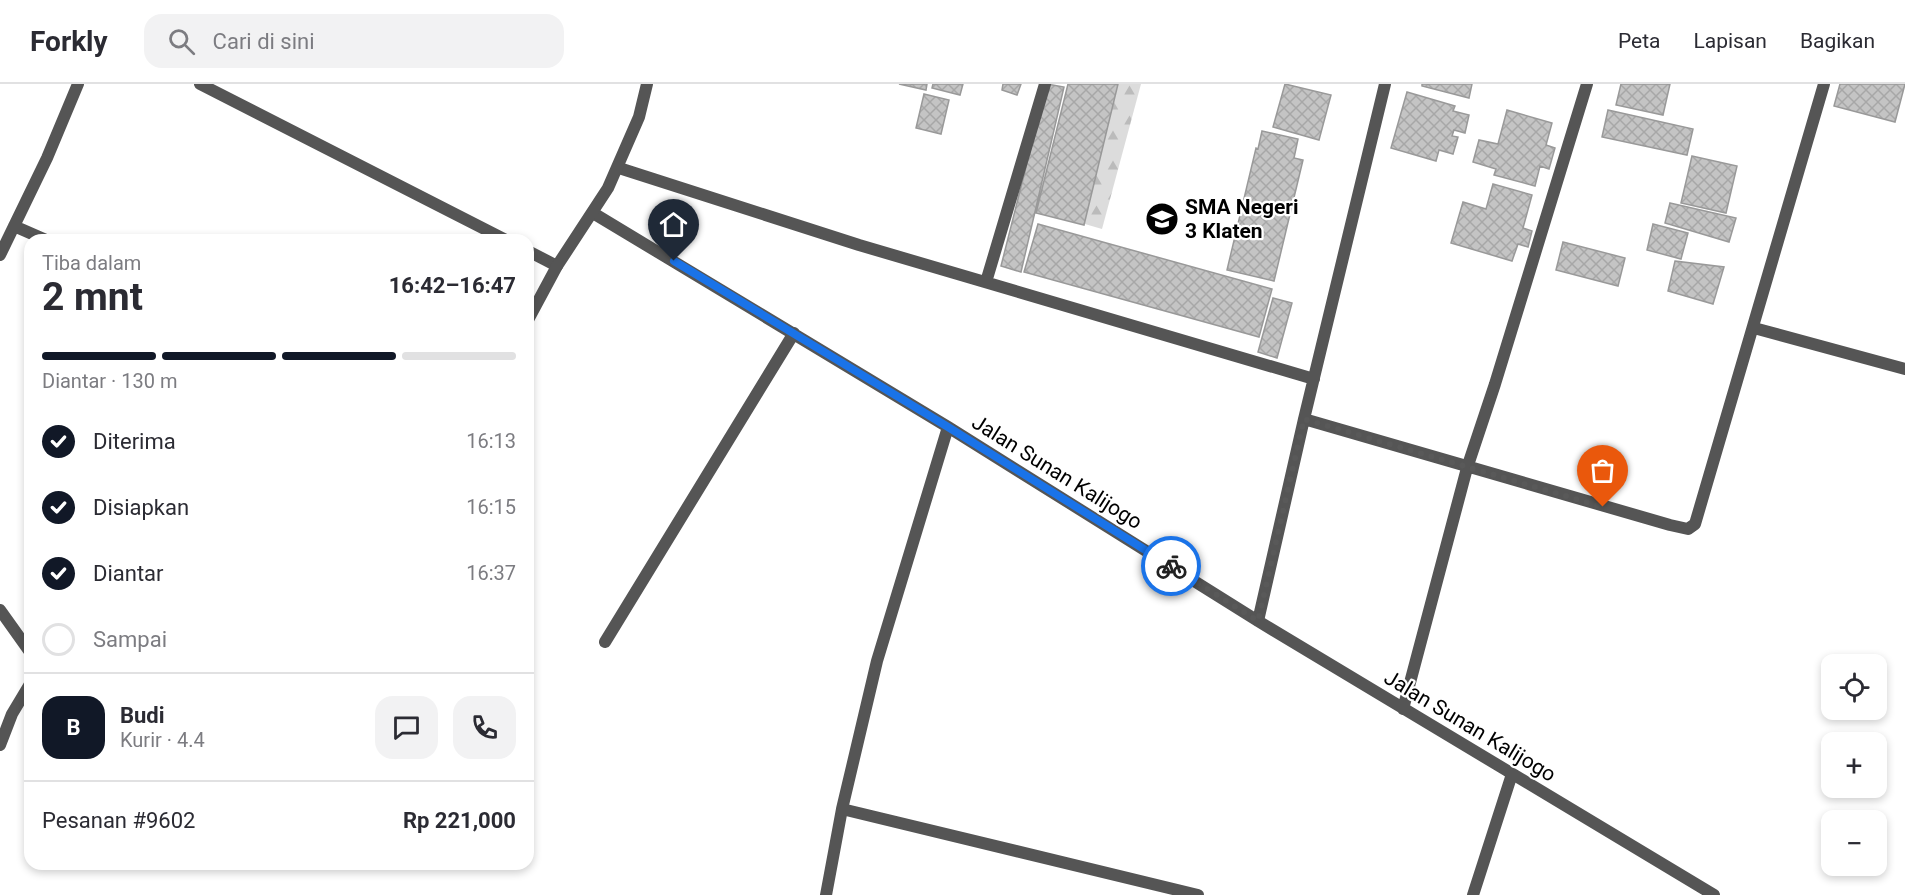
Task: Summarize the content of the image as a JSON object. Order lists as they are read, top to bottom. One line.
{"streets":{"street":["Jalan Sunan Kalijogo"]},"places":{"school or university":["SMA Negeri 3 Klaten"]},"page":{"header":"Forkly","search":"Cari di sini","nav":["Peta","Lapisan","Bagikan"],"heading":["2 mnt","Tiba dalam","16:42–16:47"],"panel":["Budi","Kurir · 4.4","Pesanan #9602","Rp 221,000"],"bar":"Diantar · 130 m","list":[["Diterima","16:13"],["Disiapkan","16:15"],["Diantar","16:37"],"Sampai"],"map_buttons":["+","−"],"round":"B"}}
